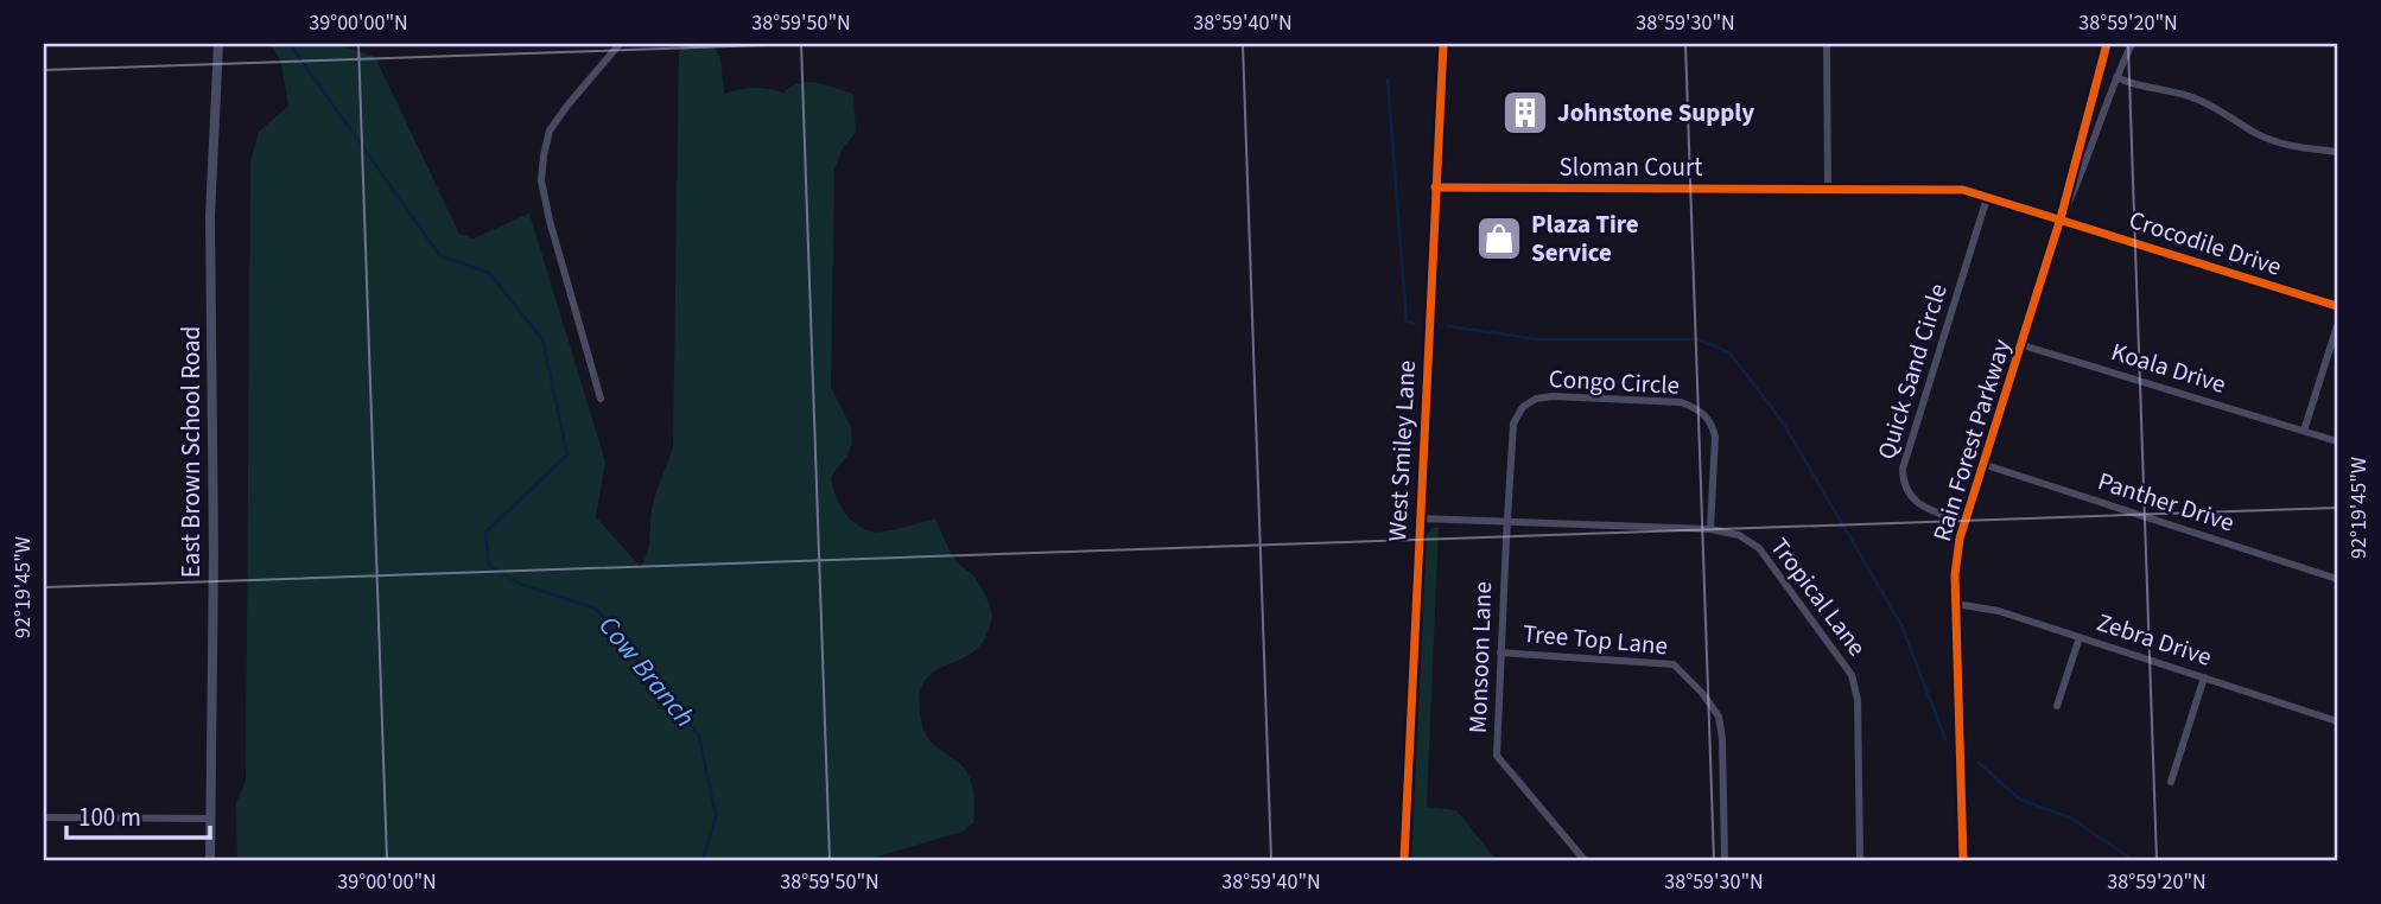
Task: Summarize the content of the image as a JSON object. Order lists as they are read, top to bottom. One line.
{"streets":{"street":["Sloman Court","Crocodile Drive","Koala Drive","Quick Sand Circle","Congo Circle","Rain Forest Parkway","West Smiley Lane","East Brown School Road","Panther Drive","Tropical Lane","Tree Top Lane","Zebra Drive","Monsoon Lane"]},"crossings":[["Sloman Court","Crocodile Drive"],["Sloman Court","Quick Sand Circle"],["Sloman Court","West Smiley Lane"],["Crocodile Drive","Quick Sand Circle"],["Crocodile Drive","Rain Forest Parkway"],["Koala Drive","Rain Forest Parkway"],["Quick Sand Circle","Rain Forest Parkway"],["Congo Circle","Tropical Lane"],["Congo Circle","Monsoon Lane"],["Rain Forest Parkway","Panther Drive"],["Rain Forest Parkway","Zebra Drive"],["West Smiley Lane","Tropical Lane"],["Tropical Lane","Monsoon Lane"],["Tree Top Lane","Monsoon Lane"]],"water":["Cow Branch"],"places":{"building":["Johnstone Supply"],"shop":["Plaza Tire Service"]},"scale_bar":"100 m","coordinates":["39°00'00\"N","38°59'50\"N","38°59'40\"N","38°59'30\"N","38°59'20\"N","92°19'45\"W"]}
